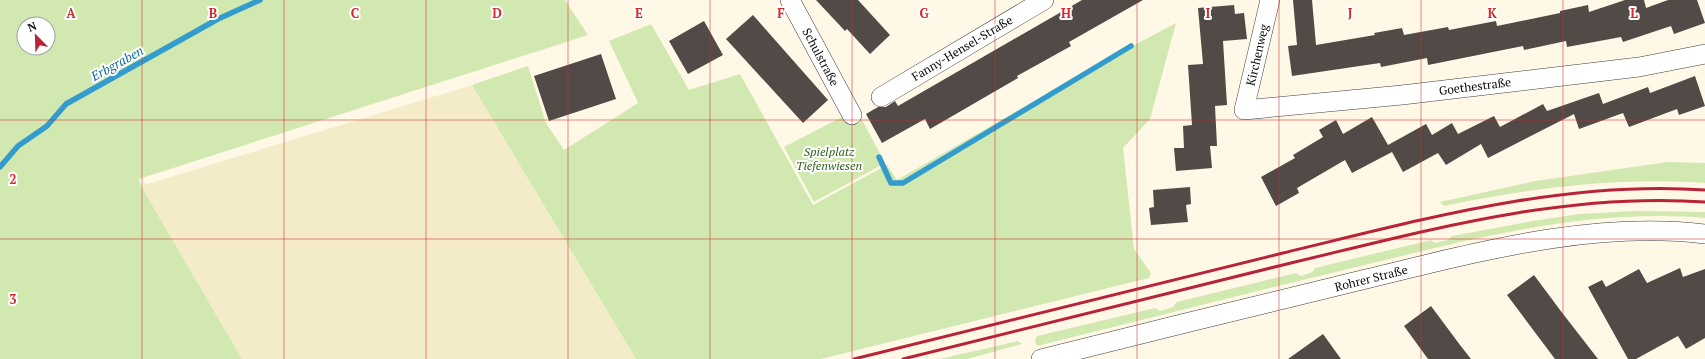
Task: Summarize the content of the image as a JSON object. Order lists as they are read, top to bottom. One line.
{"streets":{"street":["Fanny-Hensel-Straße","Kirchenweg","Schulstraße","Goethestraße","Rohrer Straße"]},"crossings":[["Kirchenweg","Goethestraße"]],"water":["Erbgraben"],"parks":["Spielplatz Tiefenwiesen"],"north":"top left","grid":{"columns":["A","B","C","D","E","F","G","H","I","J","K","L"],"rows":["2","3"]}}
